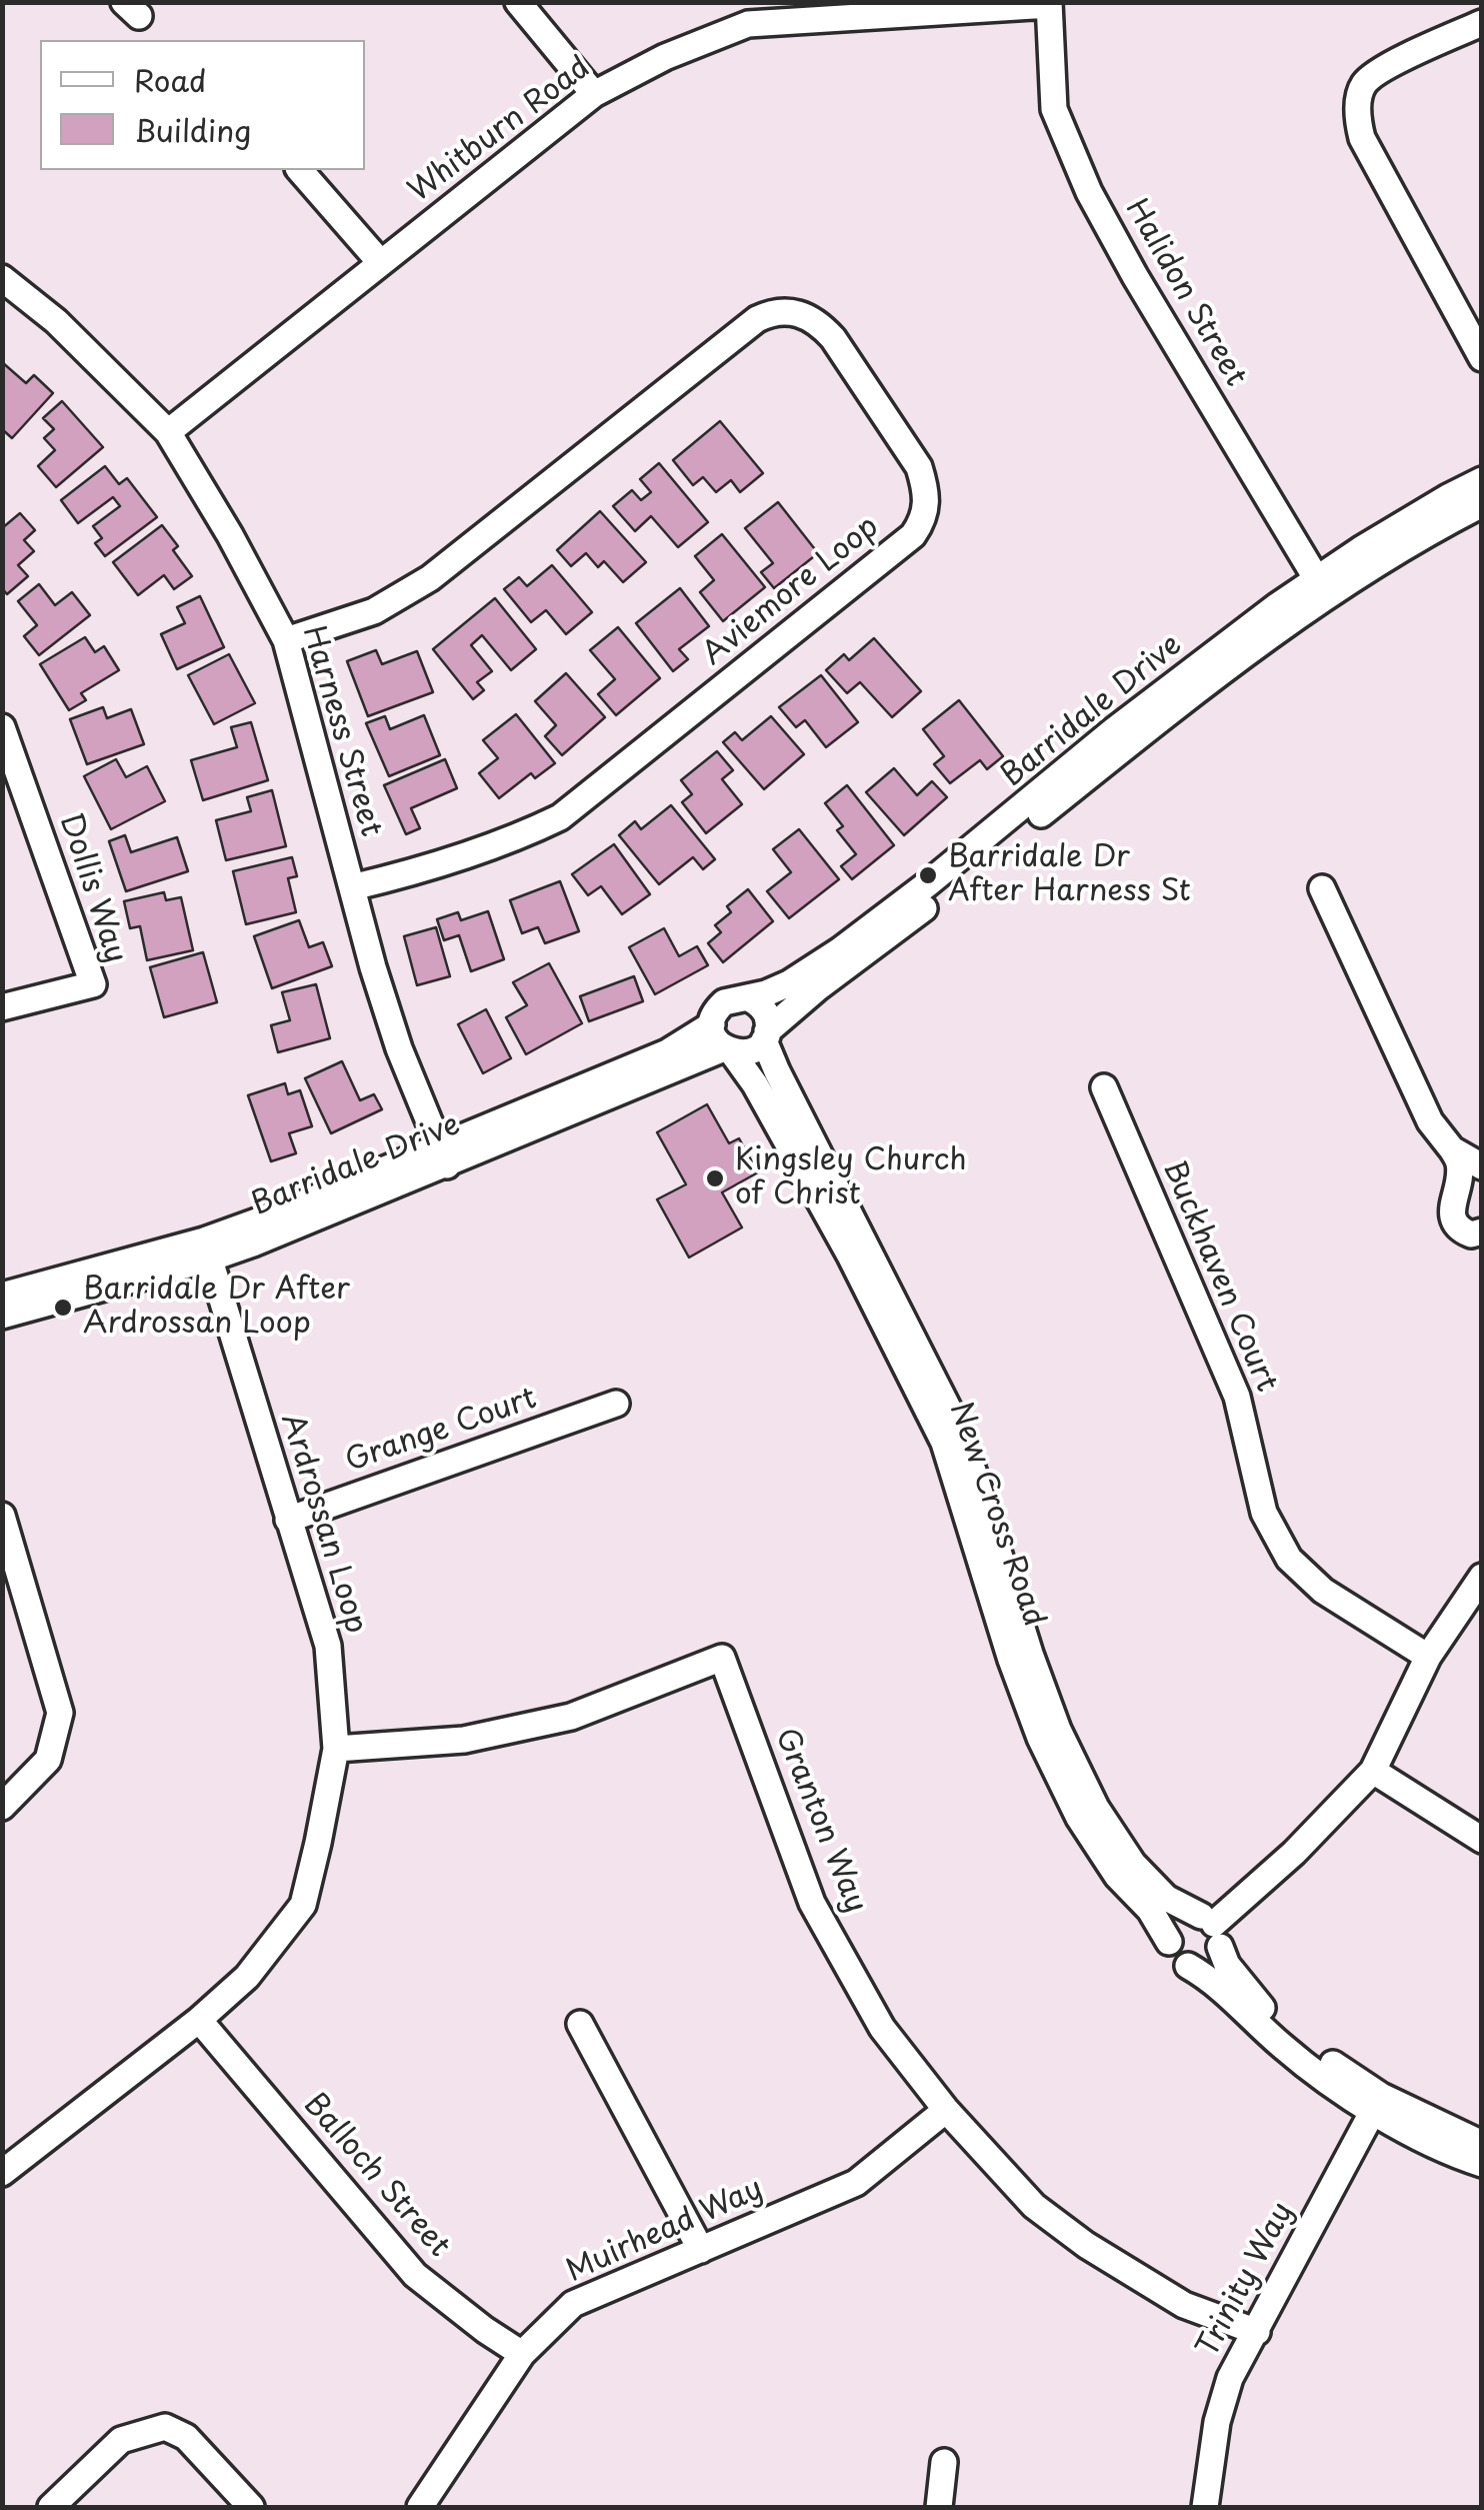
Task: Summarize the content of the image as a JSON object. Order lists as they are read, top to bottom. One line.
{"streets":{"street":["Whitburn Road","Halidon Street","Aviemore Loop","Barridale Drive","Harness Street","Dollis Way","Buckhaven Court","Grange Court","New Cross Road","Ardrossan Loop","Granton Way","Balloch Street","Muirhead Way","Trinity Way"]},"crossings":[["Whitburn Road","Halidon Street"],["Whitburn Road","Harness Street"],["Halidon Street","Barridale Drive"],["Aviemore Loop","Harness Street"],["Barridale Drive","Harness Street"],["Barridale Drive","New Cross Road"],["Barridale Drive","Ardrossan Loop"],["Grange Court","Ardrossan Loop"],["New Cross Road","Trinity Way"],["Ardrossan Loop","Granton Way"],["Ardrossan Loop","Balloch Street"],["Granton Way","Muirhead Way"],["Granton Way","Trinity Way"],["Balloch Street","Muirhead Way"]],"places":["Barridale Dr After Harness St","Kingsley Church of Christ","Barridale Dr After Ardrossan Loop"],"legend":["Road","Building"]}
